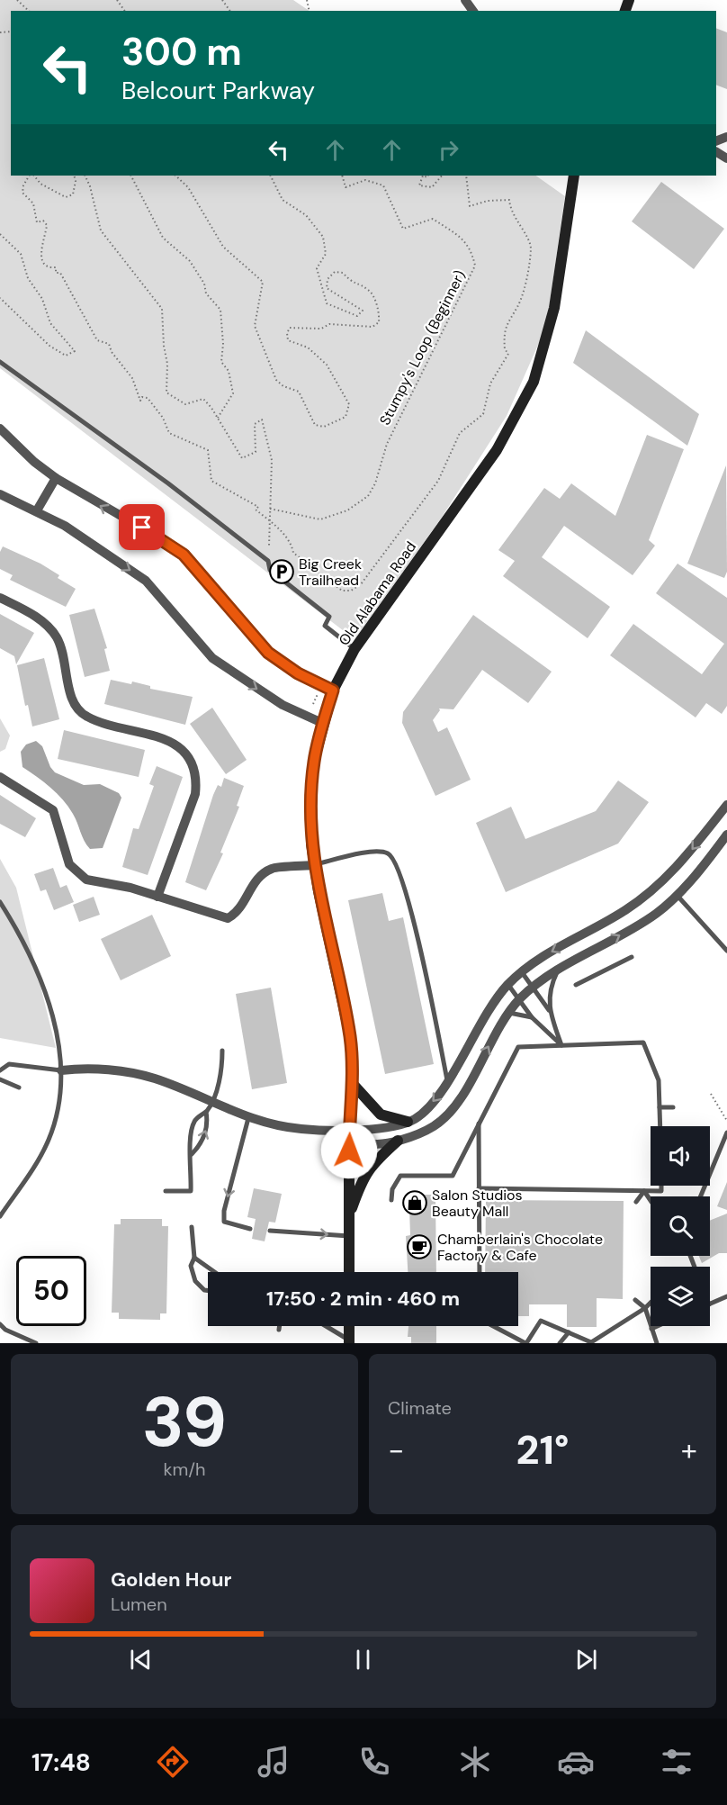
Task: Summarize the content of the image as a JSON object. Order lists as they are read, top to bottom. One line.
{"streets":{"main road":["Old Alabama Road"],"path":["Stumpy's Loop (Beginner)"]},"places":{"parking":["Big Creek Trailhead"],"shop":["Salon Studios Beauty Mall"],"cafe":["Chamberlain's Chocolate Factory & Cafe"]},"page":{"turn":["300 m","Belcourt Parkway"],"limit":"50","trip":"17:50 · 2 min · 460 m","tile":[["39","km/h"],"Climate"],"heat":["−","21°","+"],"song":["Golden Hour","Lumen"],"tabs":"17:48"}}
